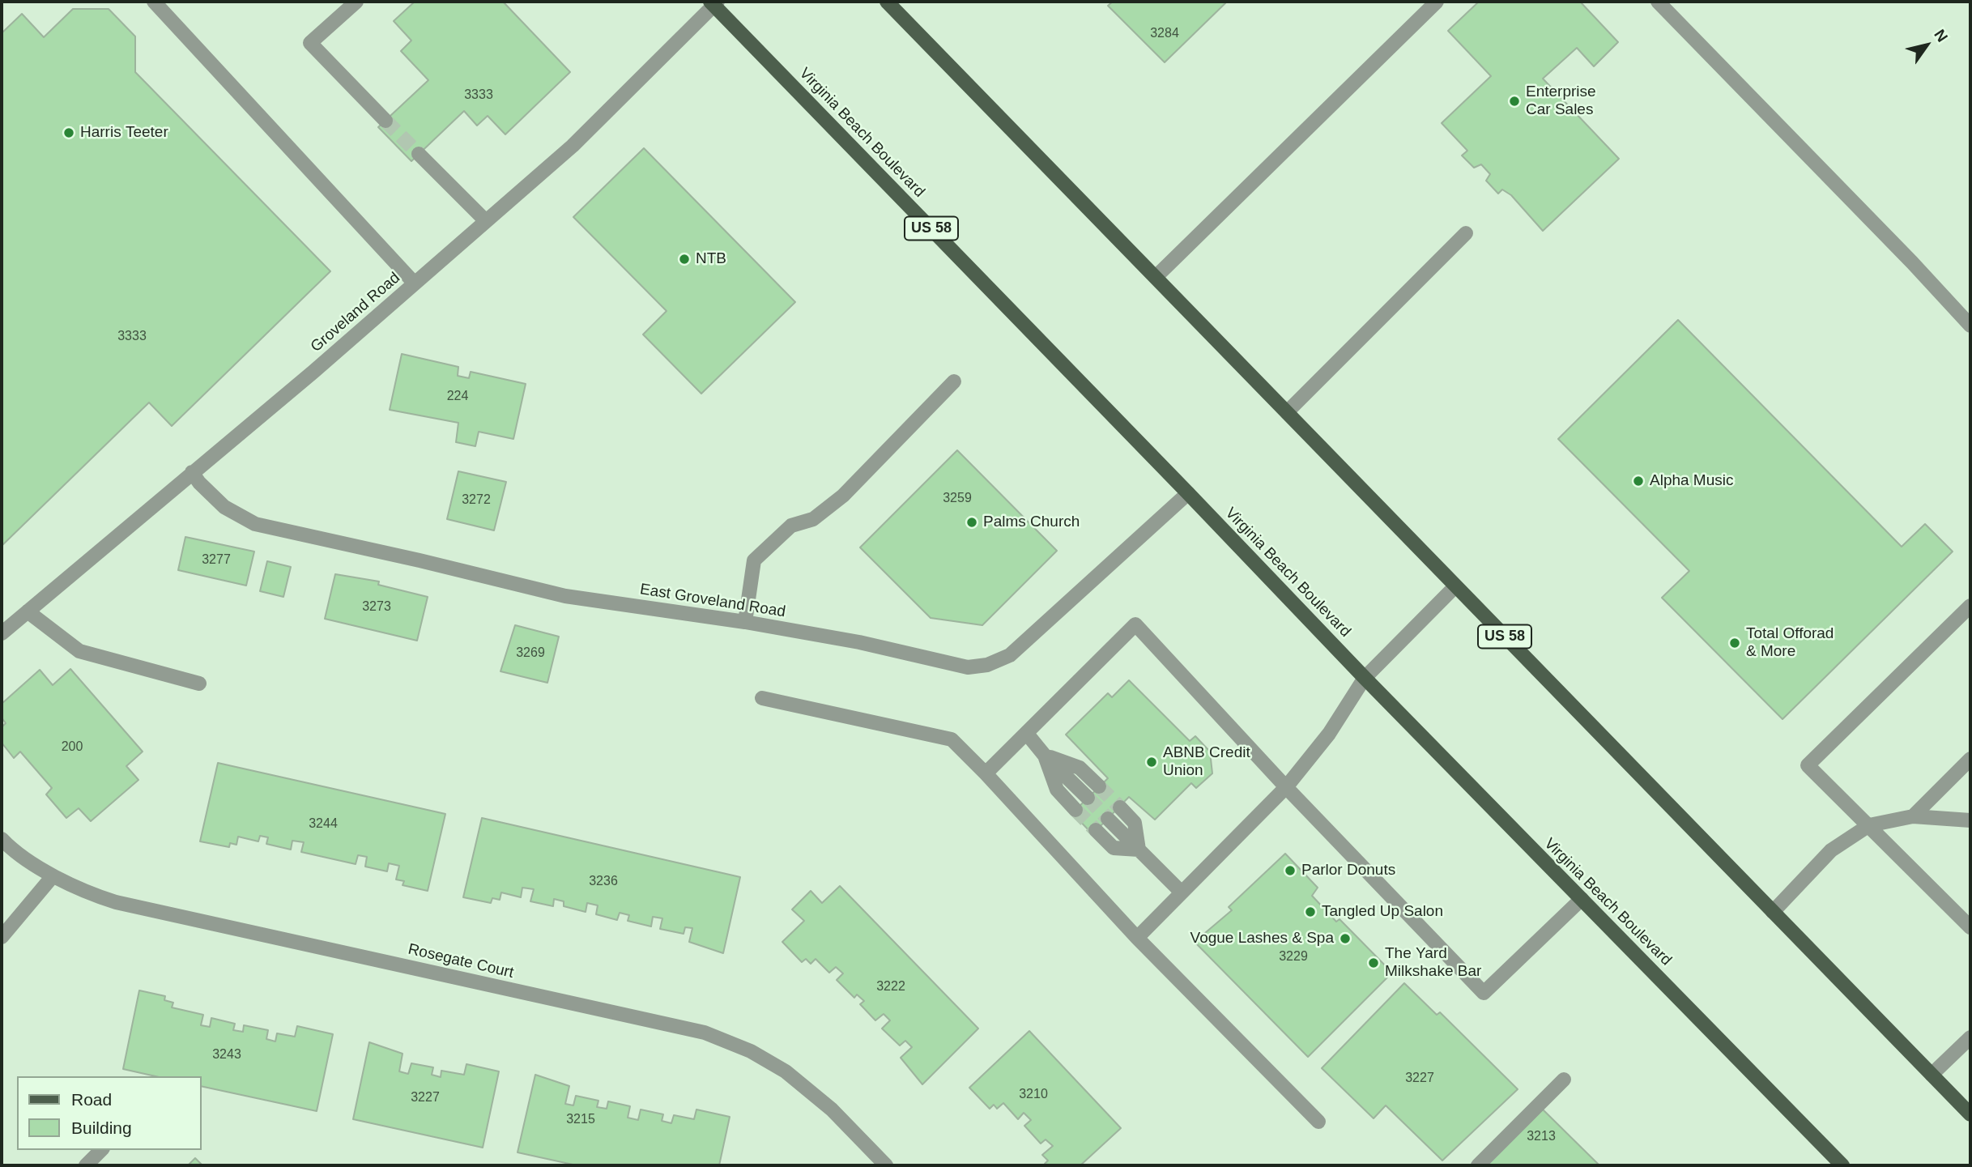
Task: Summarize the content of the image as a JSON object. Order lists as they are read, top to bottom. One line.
{"streets":{"main road":["Virginia Beach Boulevard","US 58"],"street":["Groveland Road","East Groveland Road","Rosegate Court"]},"crossings":[["Virginia Beach Boulevard","Groveland Road"],["Virginia Beach Boulevard","East Groveland Road"],["Groveland Road","East Groveland Road"]],"places":["Enterprise Car Sales","Harris Teeter","NTB","Alpha Music","Palms Church","Total Offorad & More","ABNB Credit Union","Parlor Donuts","Tangled Up Salon","Vogue Lashes & Spa","The Yard Milkshake Bar"],"house_numbers":["3284","3333","3333","224","3259","3272","3277","3273","3269","200","3244","3236","3229","3222","3243","3227","3210","3227","3215","3213"],"legend":["Road","Building"],"north":"top right"}
